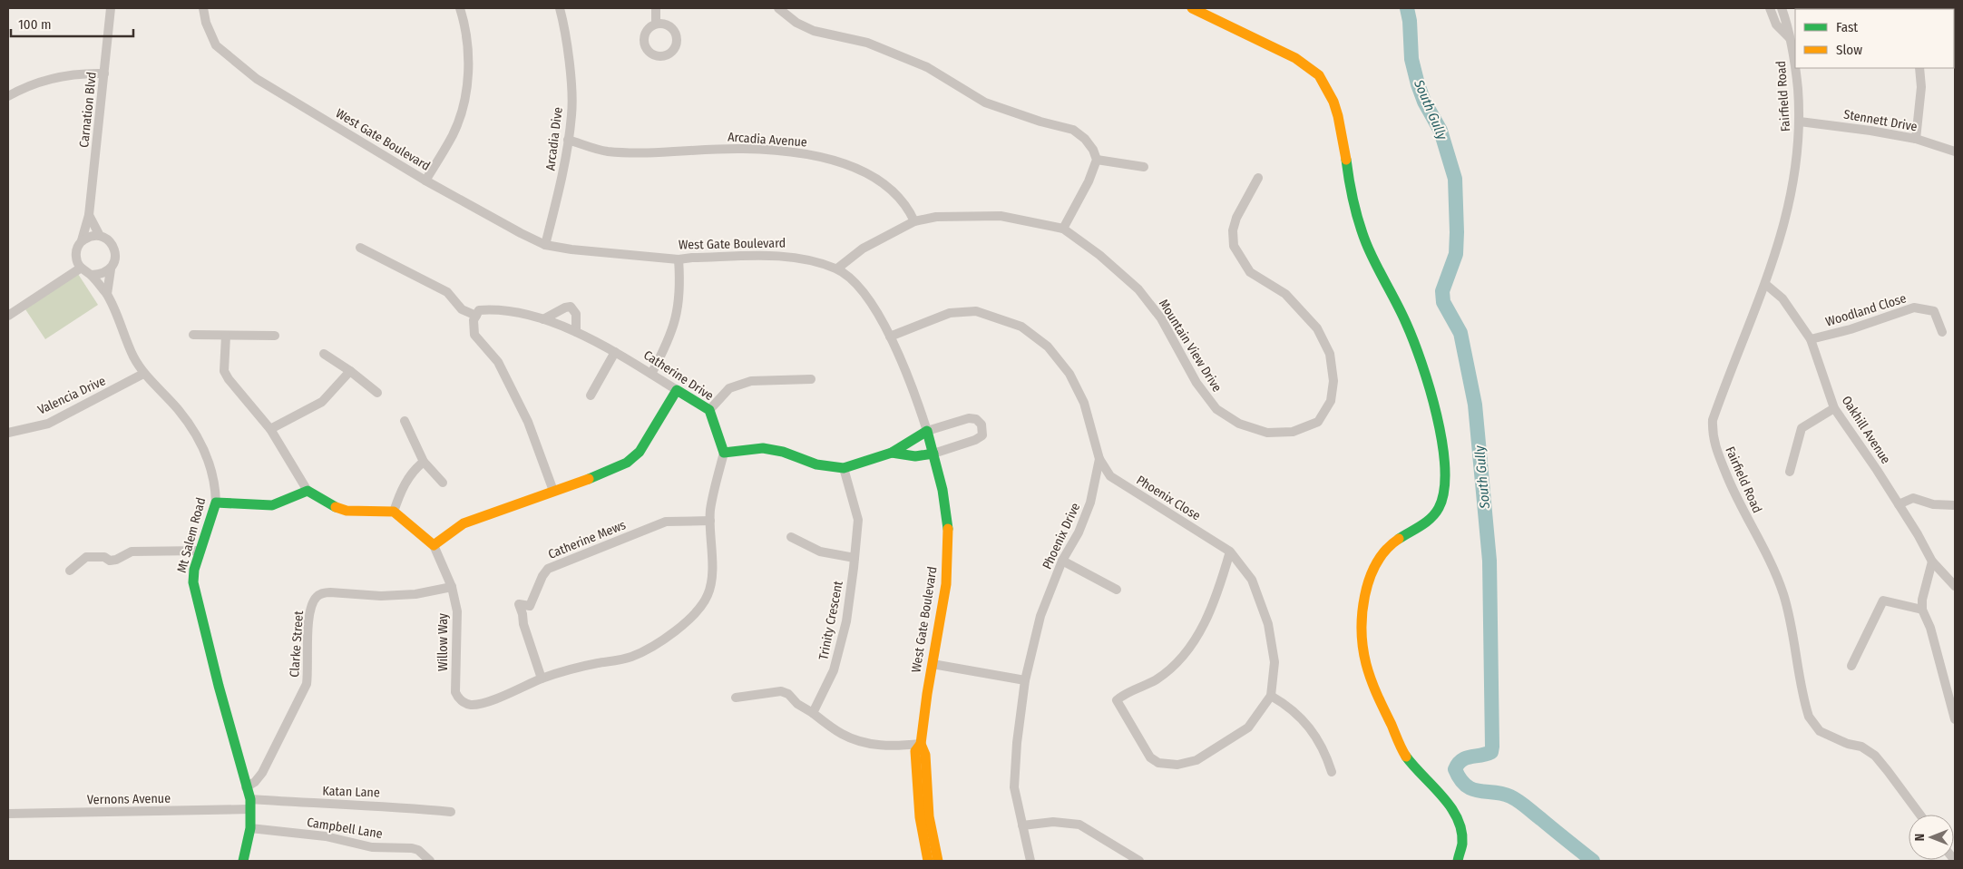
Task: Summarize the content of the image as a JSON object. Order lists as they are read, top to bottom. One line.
{"streets":{"street":["Fairfield Road","Carnation Blvd","Stennett Drive","Arcadia Dive","West Gate Boulevard","Arcadia Avenue","Woodland Close","Mountain View Drive","Catherine Drive","Valencia Drive","Oakhill Avenue","Phoenix Close","Mt Salem Road","Phoenix Drive","Catherine Mews","Trinity Crescent","Willow Way","Clarke Street","Katan Lane","Vernons Avenue","Campbell Lane"]},"crossings":[["Fairfield Road","Stennett Drive"],["Fairfield Road","Oakhill Avenue"],["Carnation Blvd","Mt Salem Road"],["Arcadia Dive","West Gate Boulevard"],["Arcadia Dive","Arcadia Avenue"],["West Gate Boulevard","Mountain View Drive"],["West Gate Boulevard","Phoenix Drive"],["Arcadia Avenue","Mountain View Drive"],["Woodland Close","Oakhill Avenue"],["Valencia Drive","Mt Salem Road"],["Phoenix Close","Phoenix Drive"],["Mt Salem Road","Clarke Street"],["Mt Salem Road","Katan Lane"],["Mt Salem Road","Vernons Avenue"],["Mt Salem Road","Campbell Lane"],["Catherine Mews","Willow Way"],["Willow Way","Clarke Street"],["Katan Lane","Vernons Avenue"]],"water":["South Gully"],"legend":["Fast","Slow"],"scale_bar":"100 m","north":"left"}
